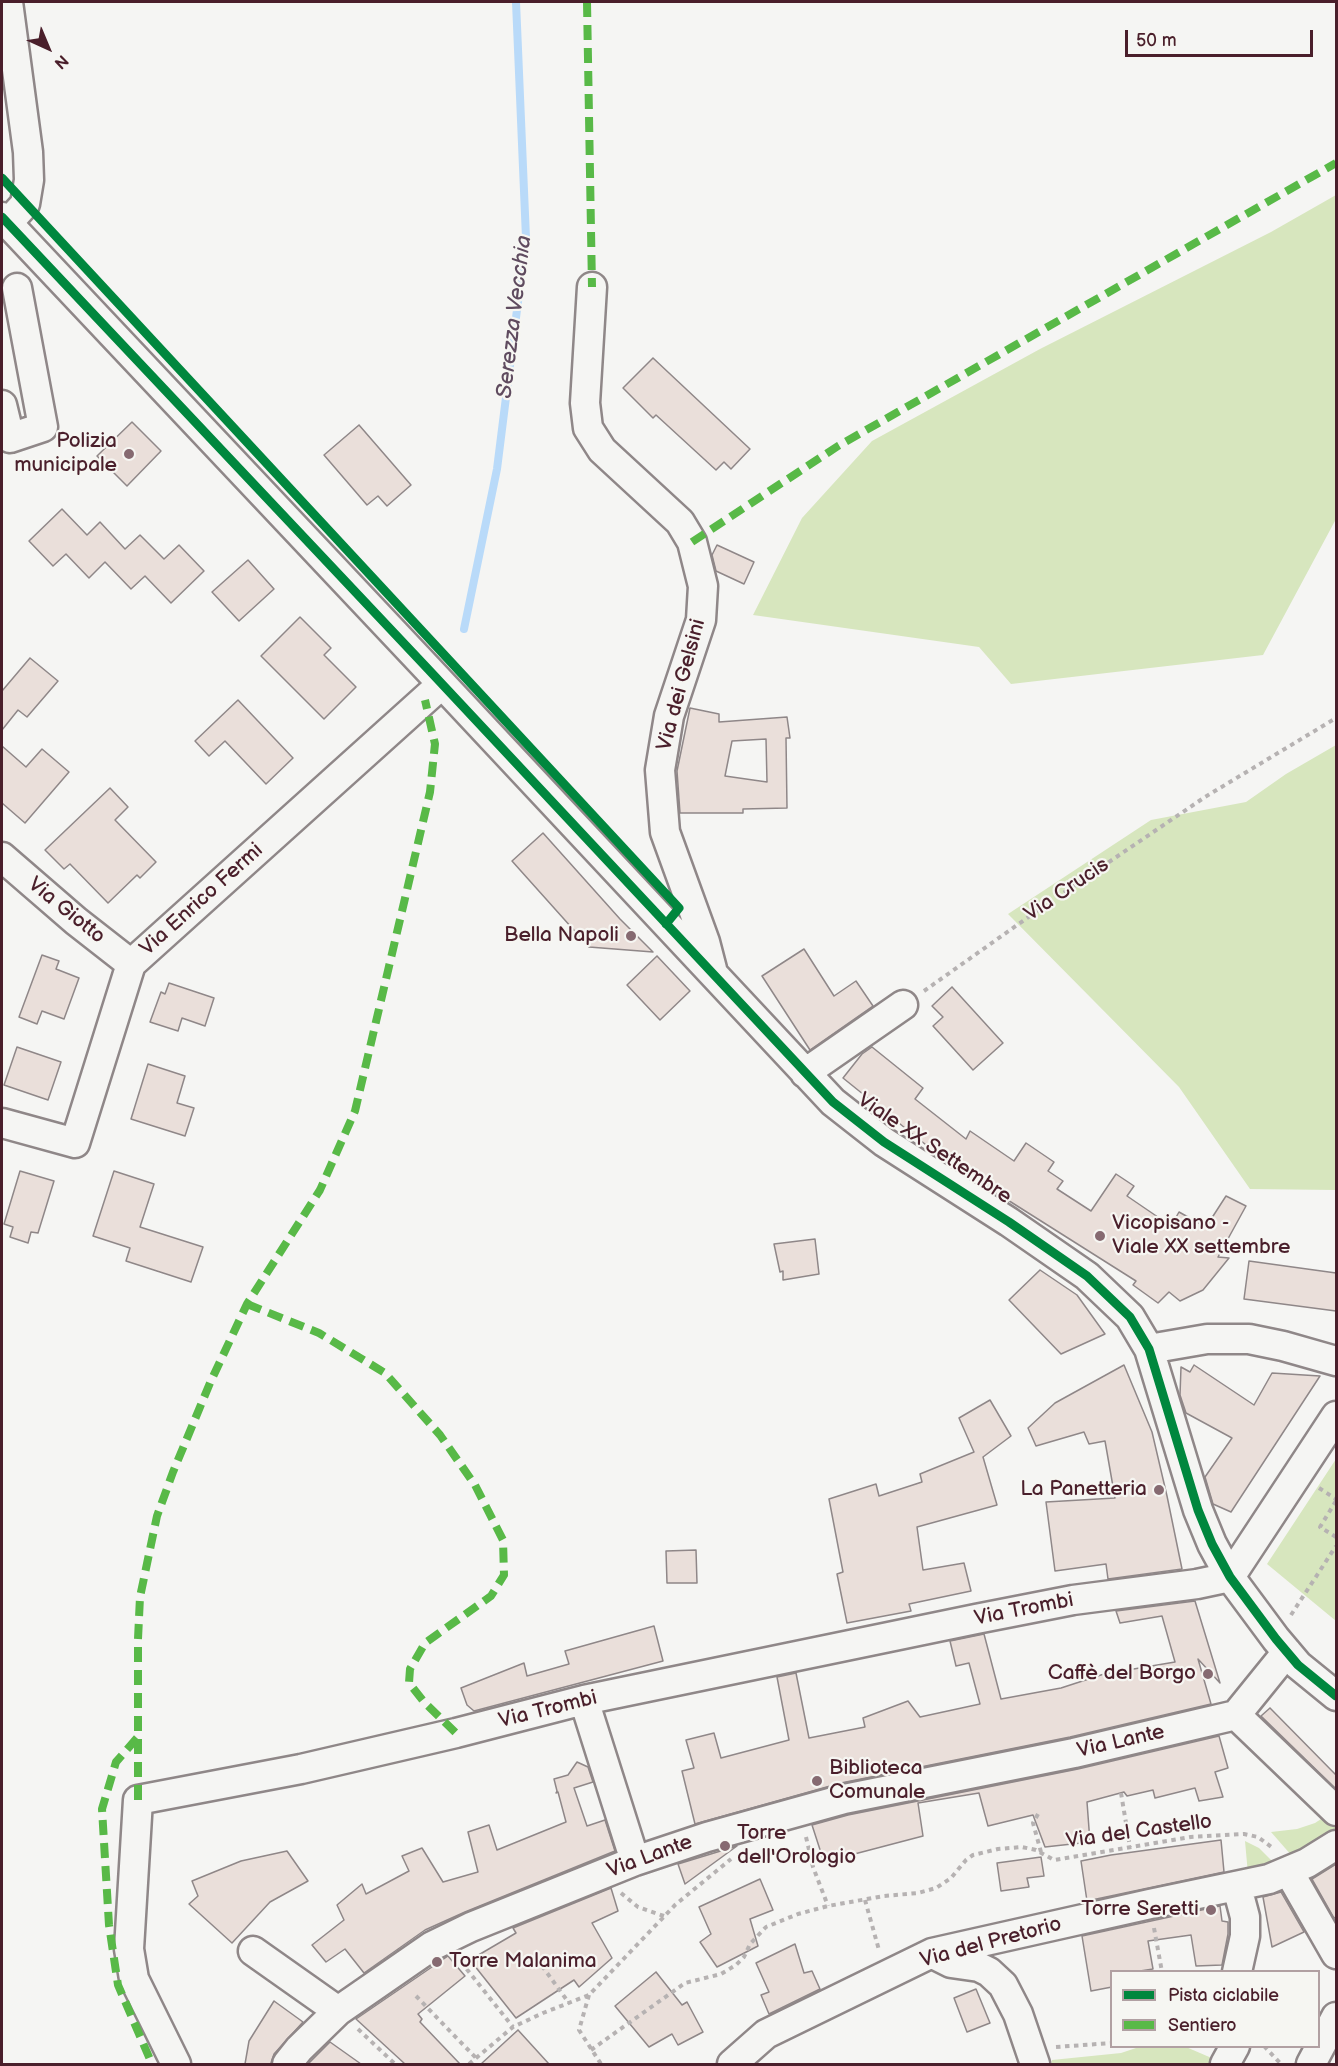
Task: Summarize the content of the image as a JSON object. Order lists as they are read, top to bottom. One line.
{"streets":{"street":["Via dei Gelsini","Via Enrico Fermi","Via Giotto","Viale XX Settembre","Via Trombi","Via Lante","Via del Pretorio"],"path":["Via Crucis","Via del Castello"]},"crossings":[["Via dei Gelsini","Viale XX Settembre"],["Via Enrico Fermi","Via Giotto"],["Via Enrico Fermi","Viale XX Settembre"],["Viale XX Settembre","Via Trombi"],["Via del Castello","Via del Pretorio"]],"water":["Serezza Vecchia"],"places":["Polizia municipale","Bella Napoli","Vicopisano - Viale XX settembre","La Panetteria","Caffè del Borgo","Biblioteca Comunale","Torre dell'Orologio","Torre Seretti","Torre Malanima"],"legend":["Pista ciclabile","Sentiero"],"scale_bar":"50 m","north":"bottom right"}
